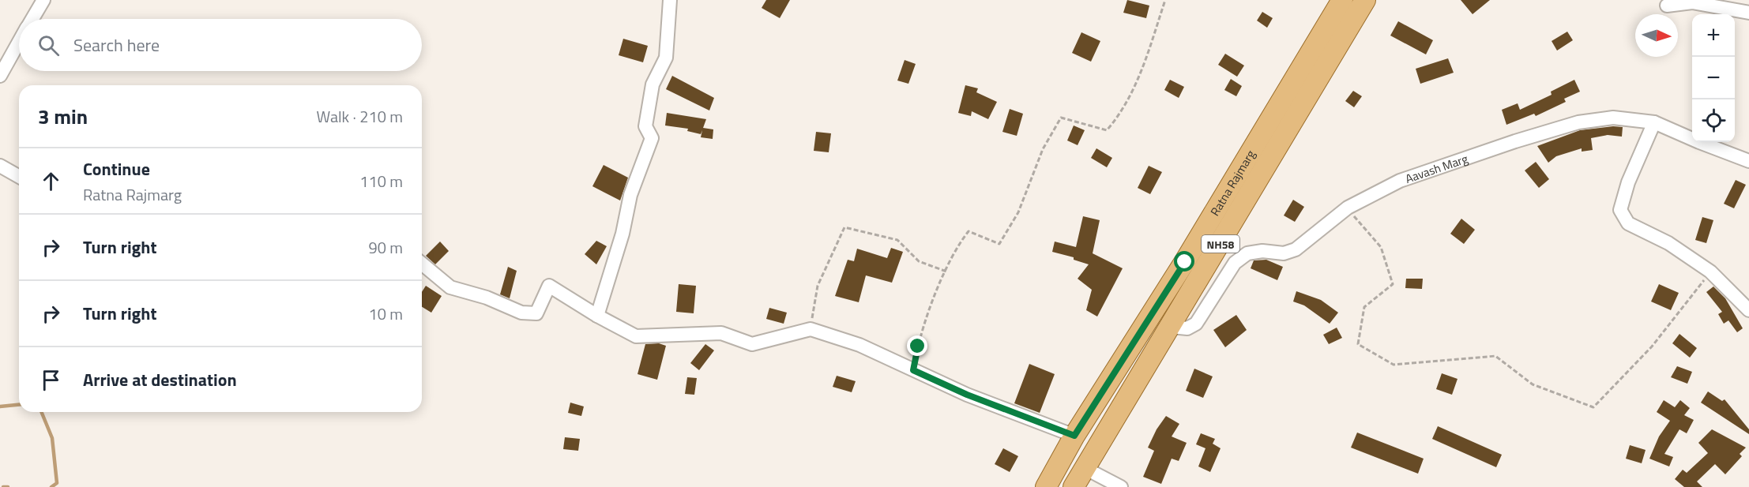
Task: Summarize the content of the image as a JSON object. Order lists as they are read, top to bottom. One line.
{"streets":{"main road":["Ratna Rajmarg","NH58"],"street":["Aavash Marg"]},"crossings":[["Aavash Marg","Ratna Rajmarg"]],"north":"right","page":{"map_buttons":["+","−"],"search":"Search here","heading":["3 min","Walk · 210 m"],"list":[["Continue","Ratna Rajmarg","110 m"],["Turn right","90 m"],["Turn right","10 m"],"Arrive at destination"]}}
